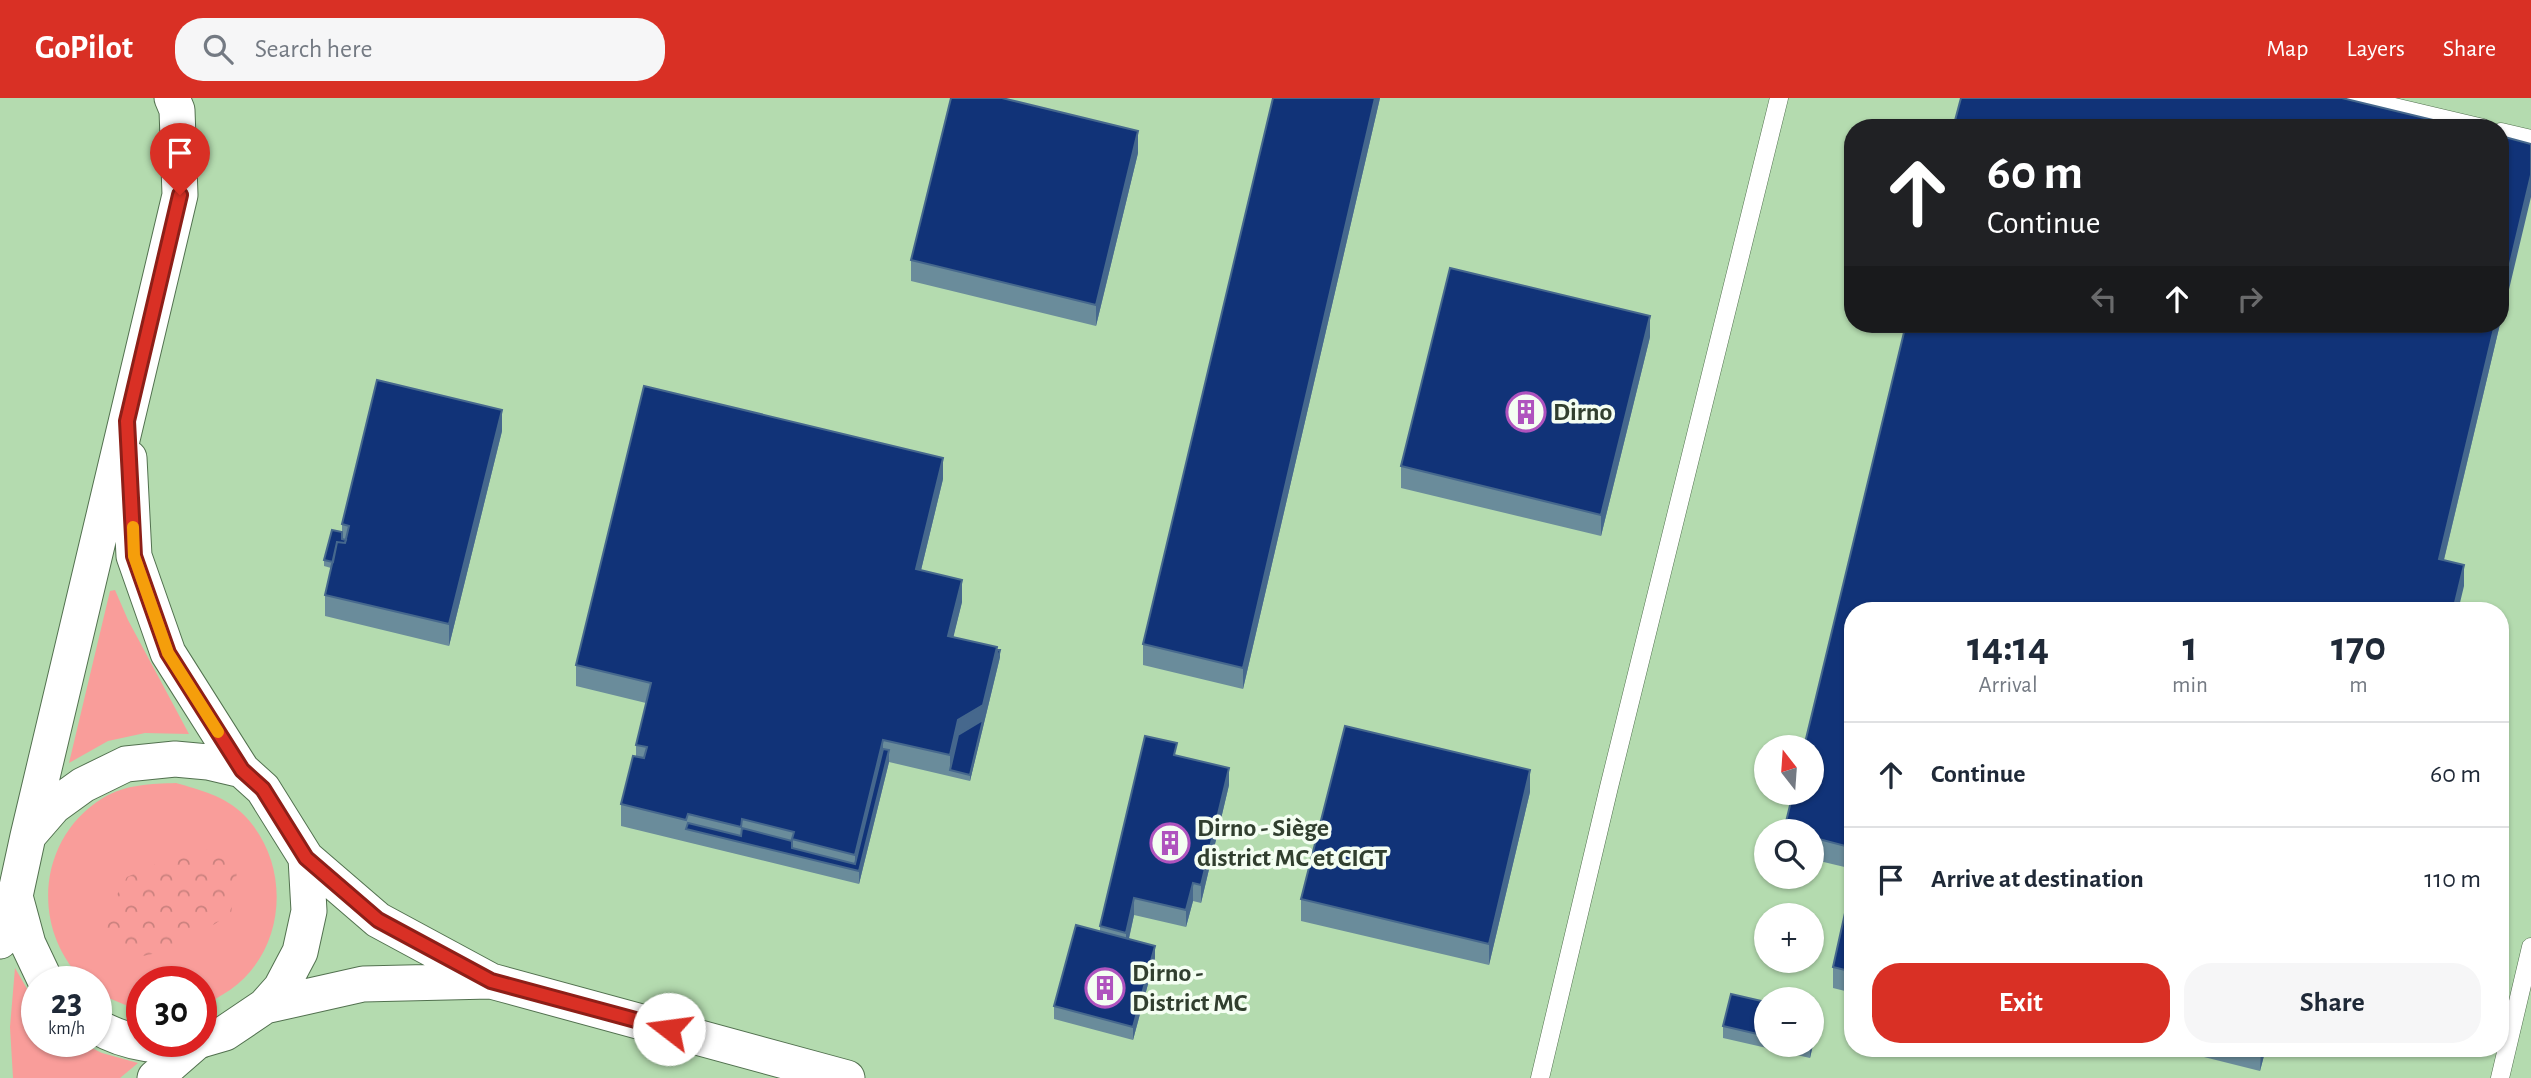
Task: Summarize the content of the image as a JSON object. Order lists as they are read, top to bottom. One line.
{"places":{"building":["Dirno","Dirno - Siège district MC et CIGT","Dirno - District MC"]},"north":"top","page":{"header":"GoPilot","search":"Search here","nav":["Map","Layers","Share"],"turn":["60 m","Continue"],"eta":["14:14","Arrival","1","min","170","m"],"list":[{"name":"Continue","value":"60 m"},{"name":"Arrive at destination","value":"110 m"}],"map_buttons":["+","−"],"buttons":["Exit","Share"],"speed":"23 km/h","limit":"30"}}
